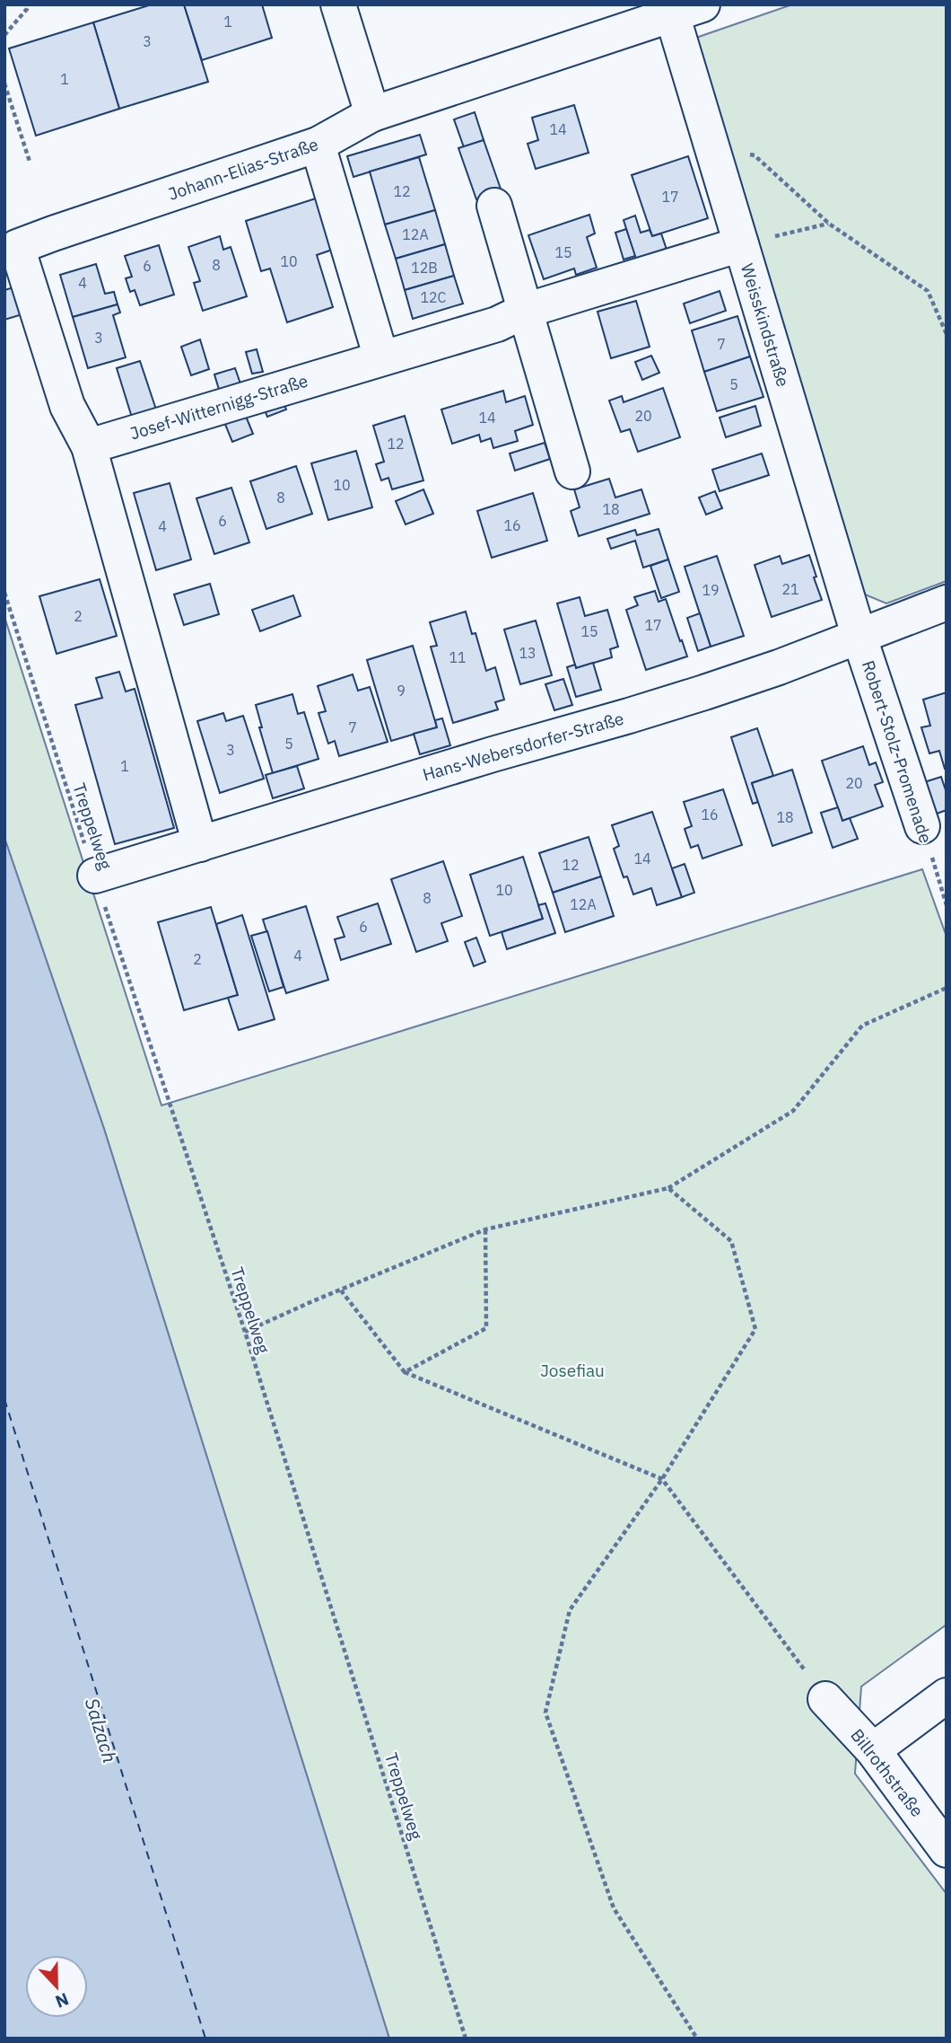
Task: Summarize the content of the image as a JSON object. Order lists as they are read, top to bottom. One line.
{"streets":{"street":["Johann-Elias-Straße","Weisskindstraße","Josef-Witternigg-Straße","Hans-Webersdorfer-Straße","Robert-Stolz-Promenade","Billrothstraße"],"path":["Treppelweg"]},"crossings":[["Johann-Elias-Straße","Weisskindstraße"],["Johann-Elias-Straße","Josef-Witternigg-Straße"],["Weisskindstraße","Josef-Witternigg-Straße"],["Weisskindstraße","Hans-Webersdorfer-Straße"],["Weisskindstraße","Robert-Stolz-Promenade"],["Hans-Webersdorfer-Straße","Robert-Stolz-Promenade"],["Hans-Webersdorfer-Straße","Treppelweg"]],"water":["Salzach"],"parks":["Josefiau"],"house_numbers":["1","3","1","14","12","17","12A","15","10","8","6","12B","4","12C","3","7","5","20","14","12","10","8","18","6","16","4","21","19","2","17","15","13","11","9","7","5","3","1","20","16","18","14","12","10","8","12A","6","4","2"],"north":"bottom"}
